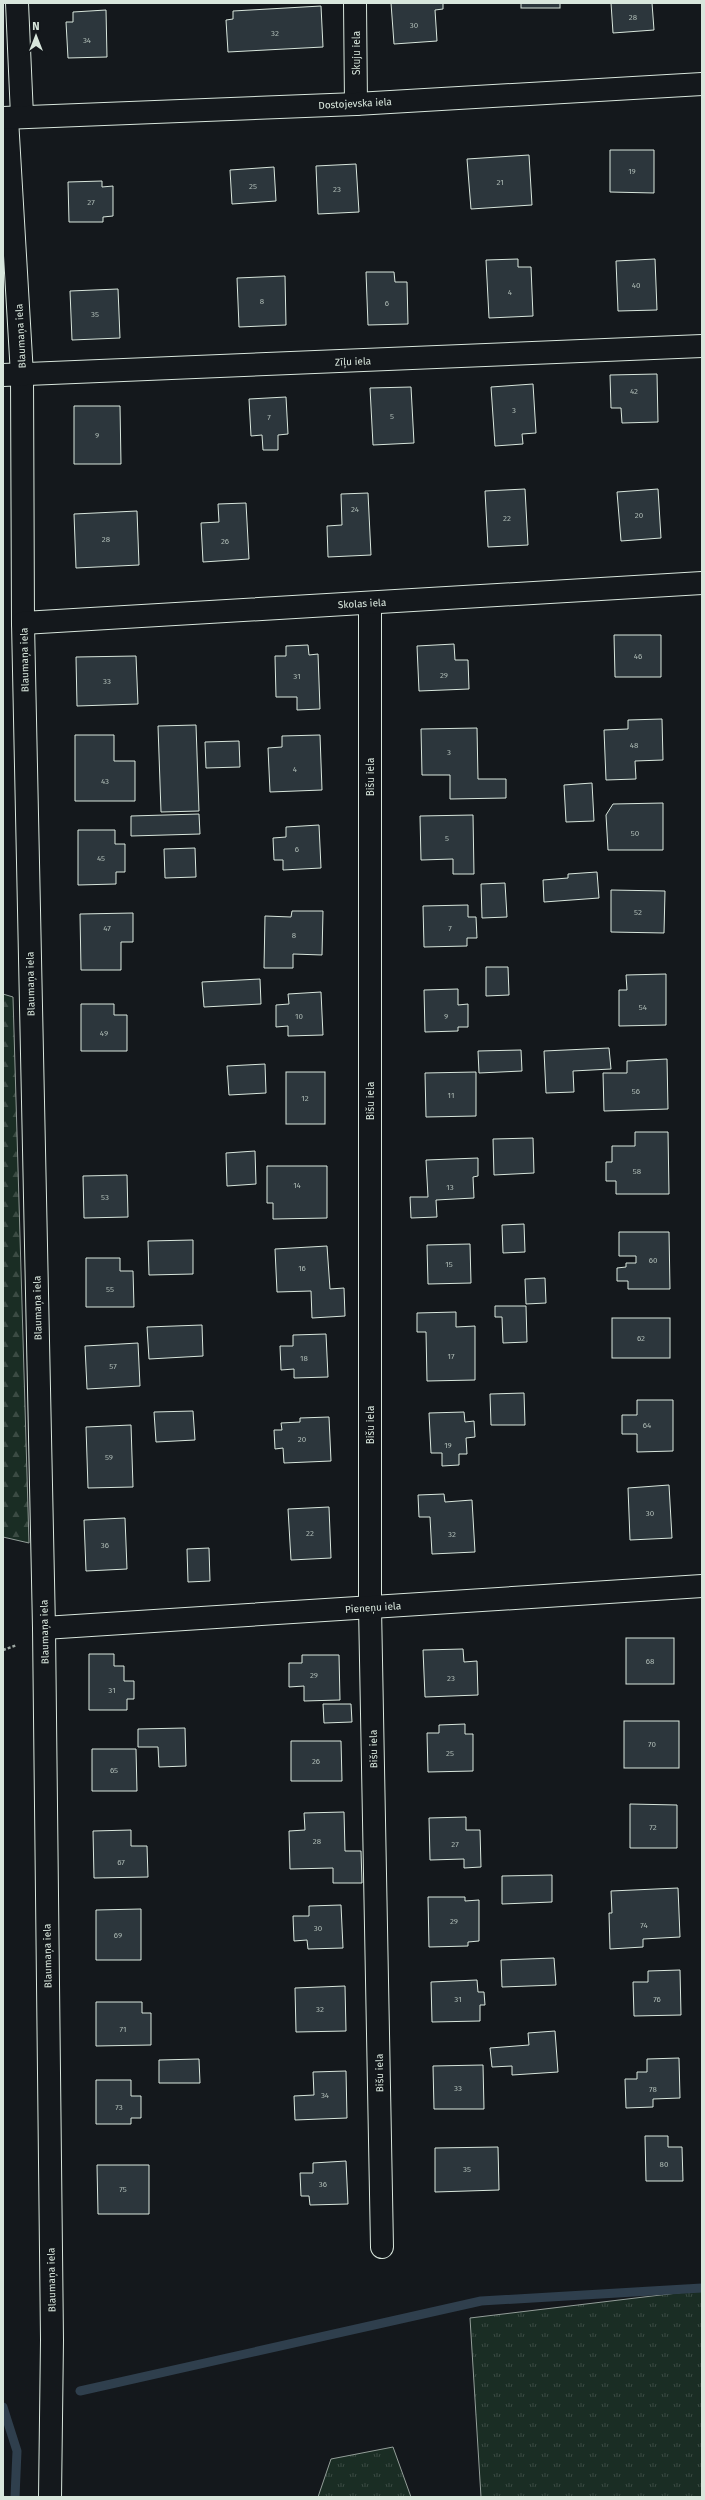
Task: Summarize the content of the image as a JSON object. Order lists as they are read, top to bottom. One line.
{"streets":{"street":["Skuju iela","Dostojevska iela","Blaumaņa iela","Zīļu iela","Skolas iela","Bišu iela","Pieneņu iela"]},"crossings":[["Skuju iela","Dostojevska iela"],["Dostojevska iela","Blaumaņa iela"],["Blaumaņa iela","Zīļu iela"],["Blaumaņa iela","Skolas iela"],["Blaumaņa iela","Pieneņu iela"],["Skolas iela","Bišu iela"],["Bišu iela","Pieneņu iela"]],"house_numbers":["28","30","32","34","19","21","25","23","27","40","4","8","6","35","42","3","5","7","9","24","20","22","28","26","46","29","31","33","48","3","4","43","50","5","6","45","52","47","7","8","54","10","9","49","56","11","12","58","14","13","53","60","15","16","55","62","17","18","57","64","20","19","59","30","22","32","36","68","29","23","31","70","25","26","65","72","28","27","67","29","74","30","69","31","76","32","71","33","78","34","73","80","35","36","75"],"north":"top"}
